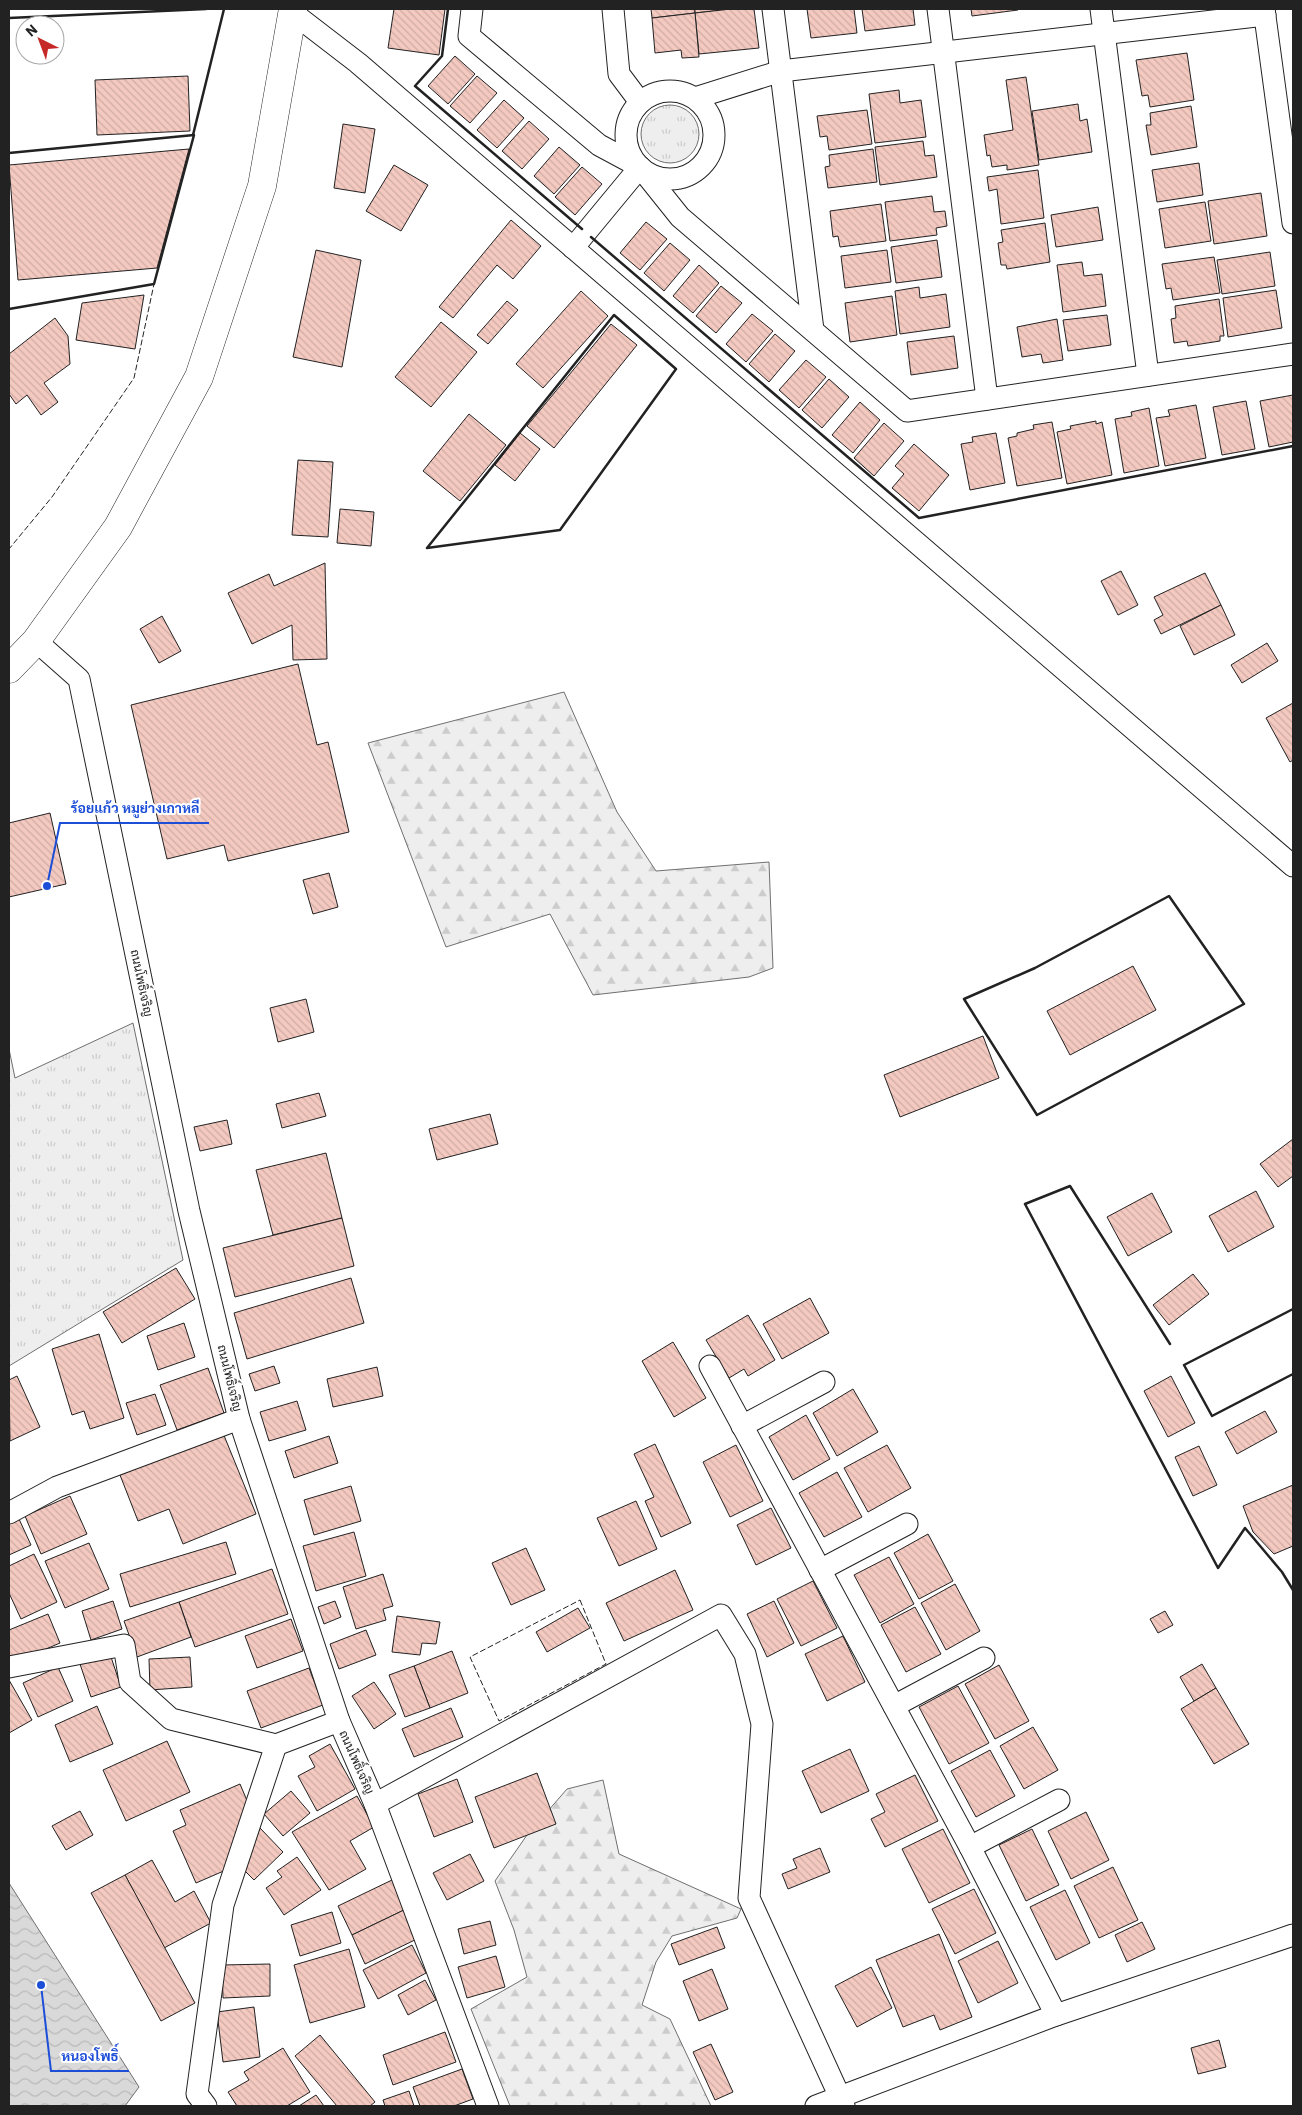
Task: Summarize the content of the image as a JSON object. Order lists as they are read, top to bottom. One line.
{"streets":{"street":["ถนนโพธิ์เจริญ"]},"places":["ร้อยแก้ว หมูย่างเกาหลี","หนองโพธิ์"],"north":"top left"}
